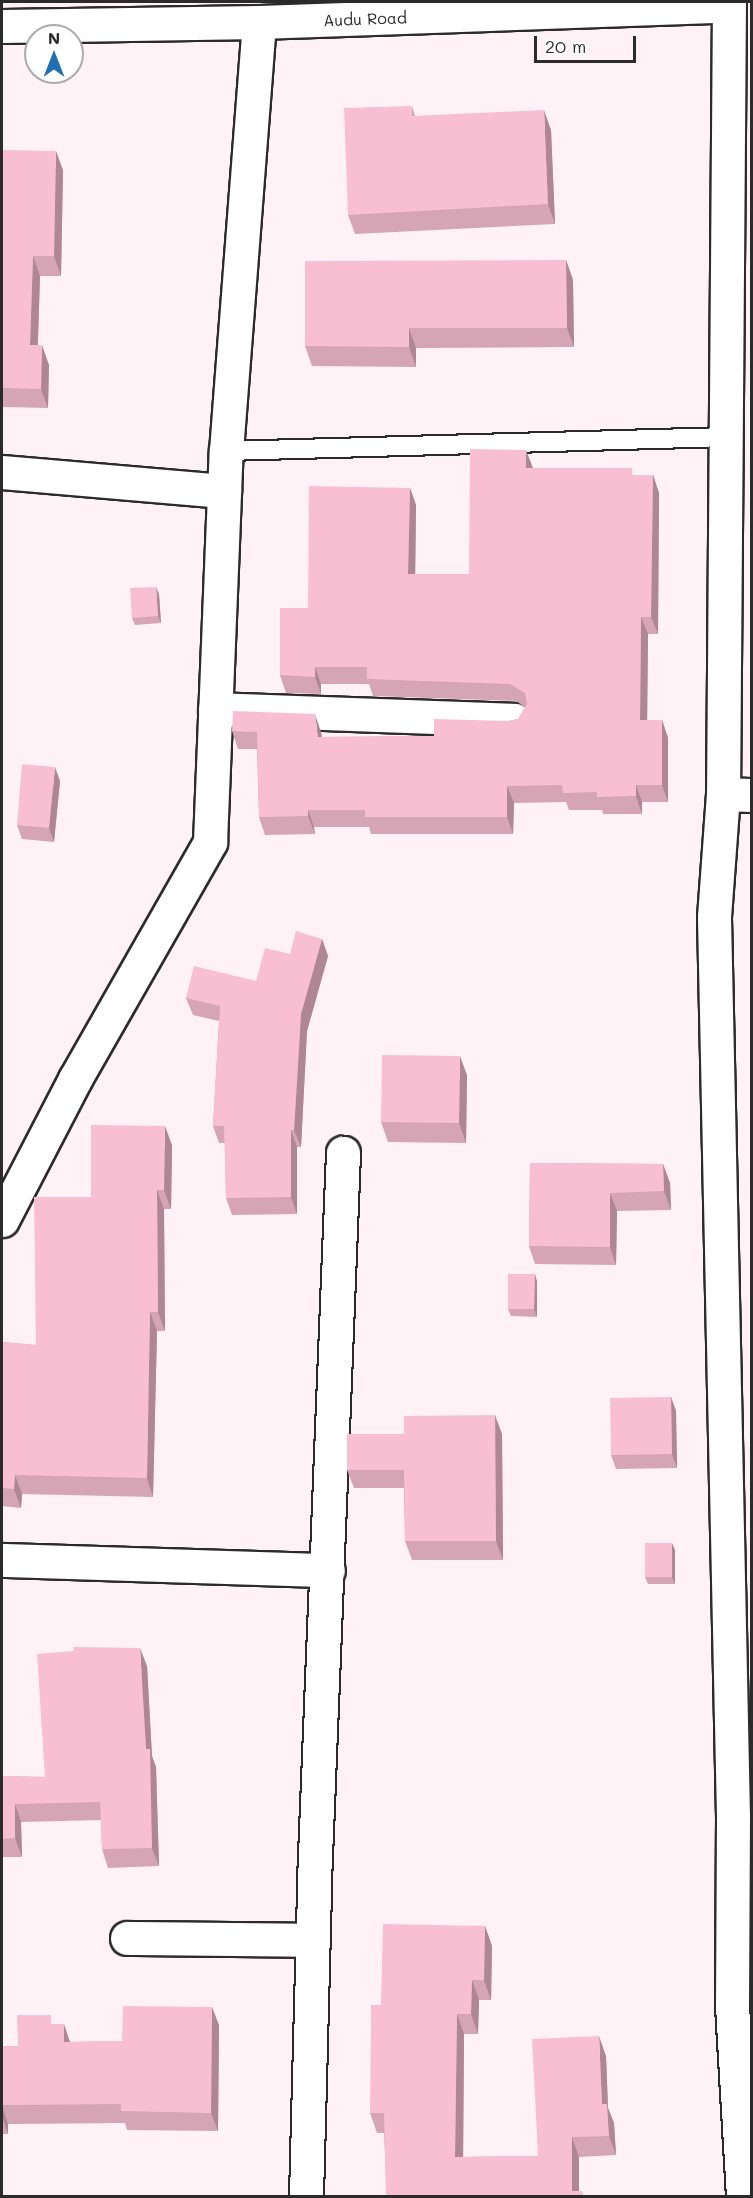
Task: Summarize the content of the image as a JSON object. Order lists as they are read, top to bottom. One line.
{"streets":{"street":["Audu Road"]},"scale_bar":"20 m","north":"top"}
